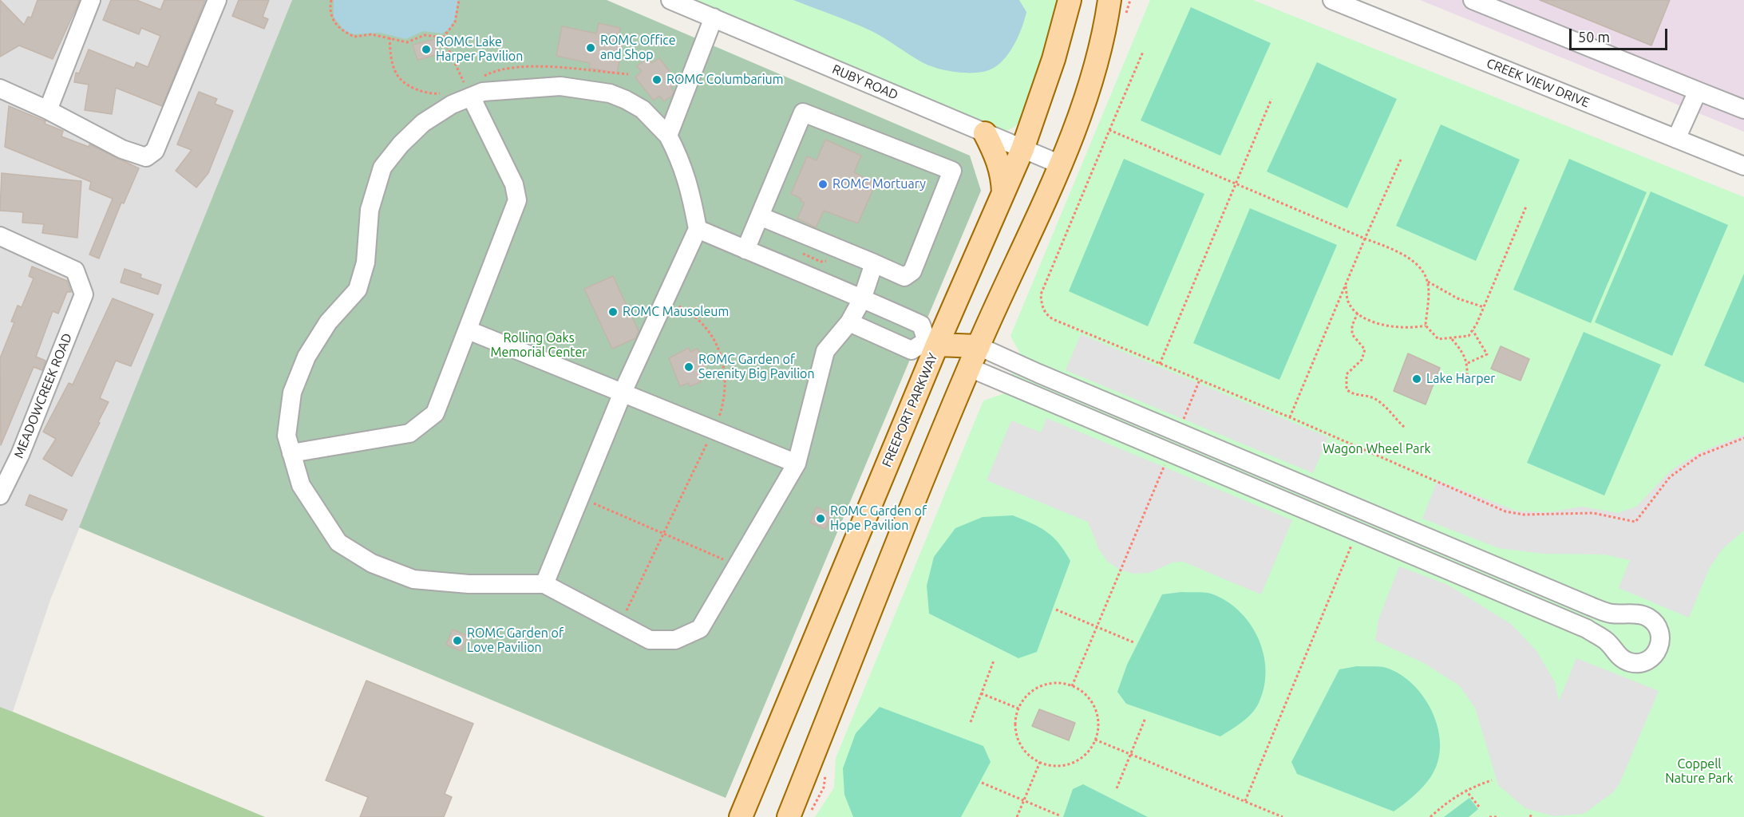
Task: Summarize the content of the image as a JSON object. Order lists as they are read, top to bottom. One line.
{"streets":{"main road":["FREEPORT PARKWAY"],"street":["RUBY ROAD","CREEK VIEW DRIVE","MEADOWCREEK ROAD"]},"crossings":[["RUBY ROAD","FREEPORT PARKWAY"]],"parks":["Rolling Oaks Memorial Center","Wagon Wheel Park","Coppell Nature Park"],"places":["ROMC Office and Shop","ROMC Lake Harper Pavilion","ROMC Columbarium","ROMC Mortuary","ROMC Mausoleum","ROMC Garden of Serenity Big Pavilion","Lake Harper","ROMC Garden of Hope Pavilion","ROMC Garden of Love Pavilion"],"scale_bar":"50 m"}
